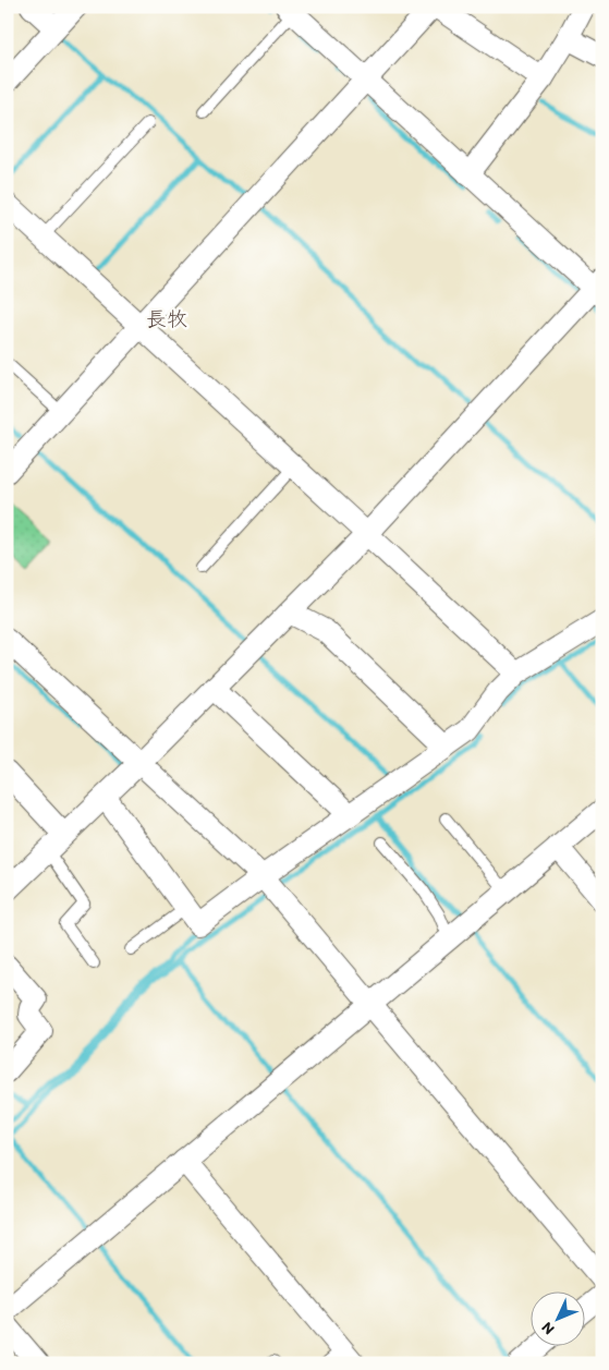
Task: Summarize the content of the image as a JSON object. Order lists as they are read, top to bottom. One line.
{"districts":["長牧"],"north":"bottom left"}
